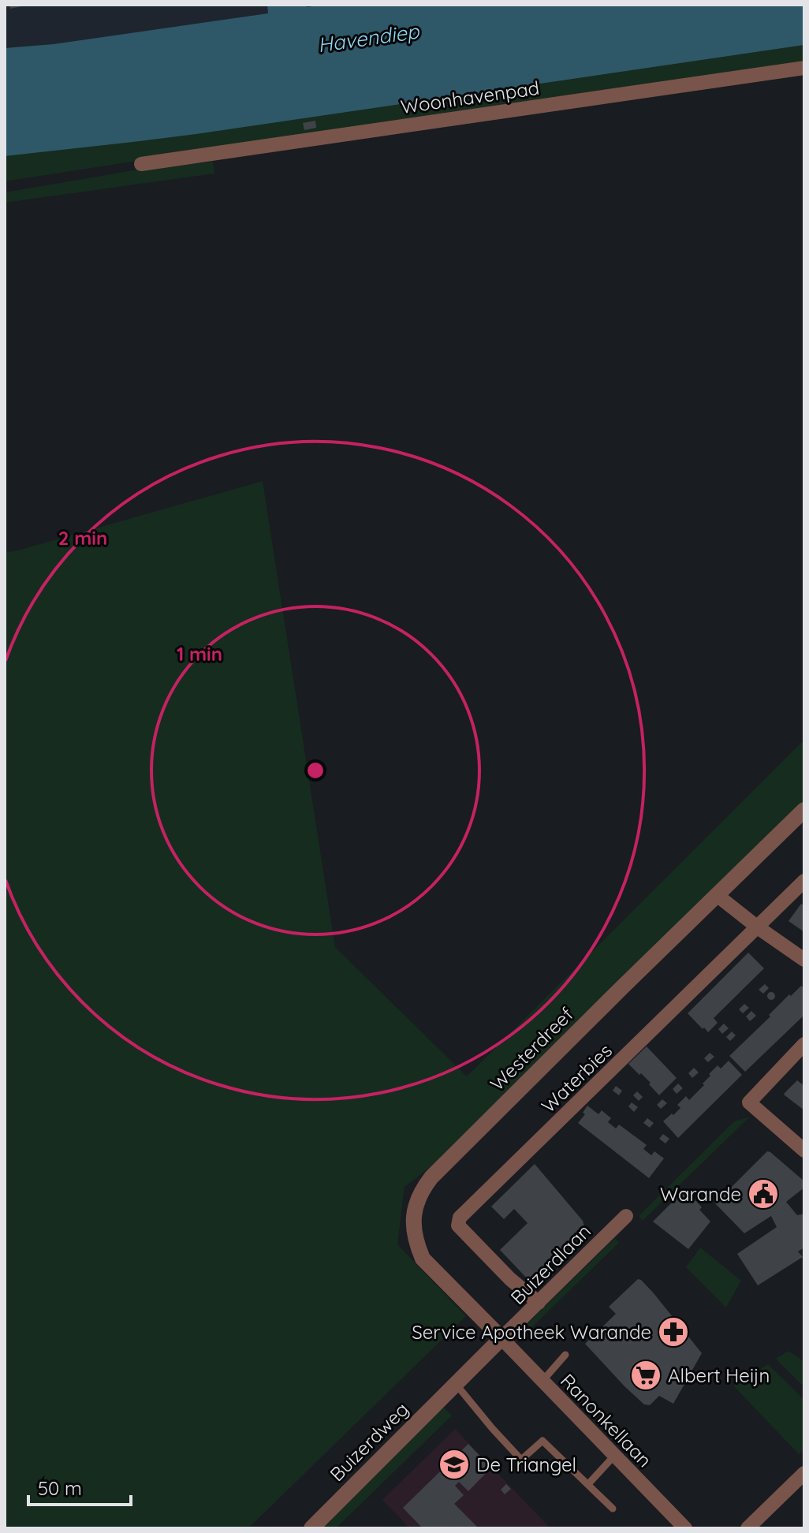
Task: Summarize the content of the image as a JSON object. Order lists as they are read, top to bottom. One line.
{"streets":{"street":["Woonhavenpad","Westerdreef","Waterbies","Buizerdlaan","Ranonkellaan","Buizerdweg"]},"crossings":[["Westerdreef","Buizerdlaan"],["Westerdreef","Ranonkellaan"],["Westerdreef","Buizerdweg"],["Waterbies","Buizerdlaan"],["Buizerdlaan","Ranonkellaan"],["Buizerdlaan","Buizerdweg"],["Ranonkellaan","Buizerdweg"]],"water":["Havendiep"],"places":{"public building":["Warande"],"pharmacy":["Service Apotheek Warande"],"supermarket":["Albert Heijn"],"school or university":["De Triangel"]},"scale_bar":"50 m","rings":["2 min","1 min"]}
